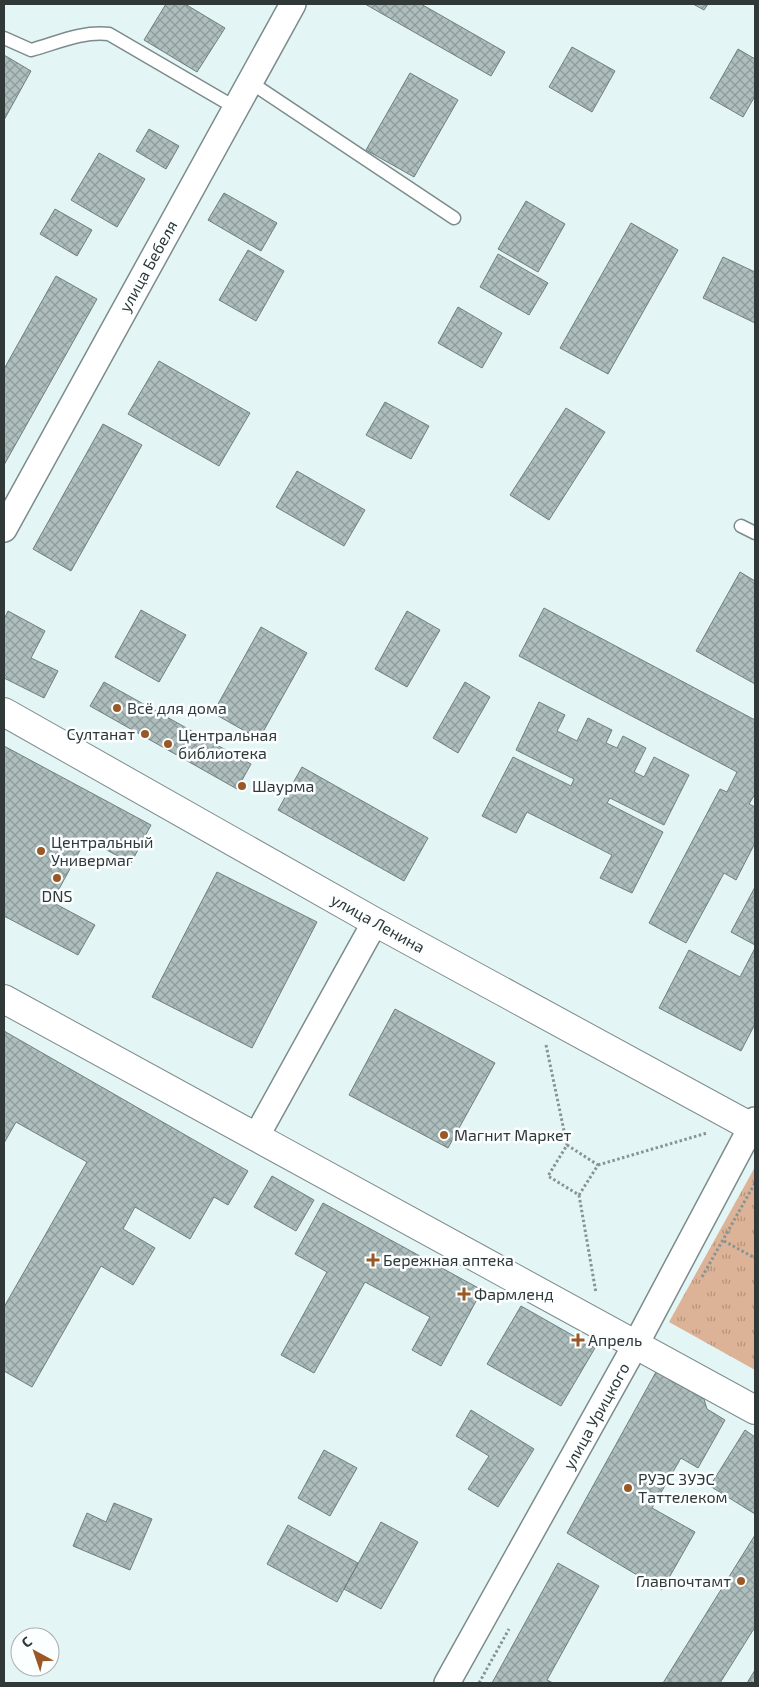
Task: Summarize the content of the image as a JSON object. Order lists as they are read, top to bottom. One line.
{"streets":{"street":["улица Бебеля","улица Ленина","улица Урицкого"]},"crossings":[["улица Ленина","улица Урицкого"]],"places":{"other":["Всё для дома","Султанат","Центральная библиотека","Шаурма","Центральный Универмаг","DNS","Магнит Маркет","РУЭС ЗУЭС Таттелеком","Главпочтамт"],"health":["Бережная аптека","Фармленд","Апрель"]},"north":"top left"}
